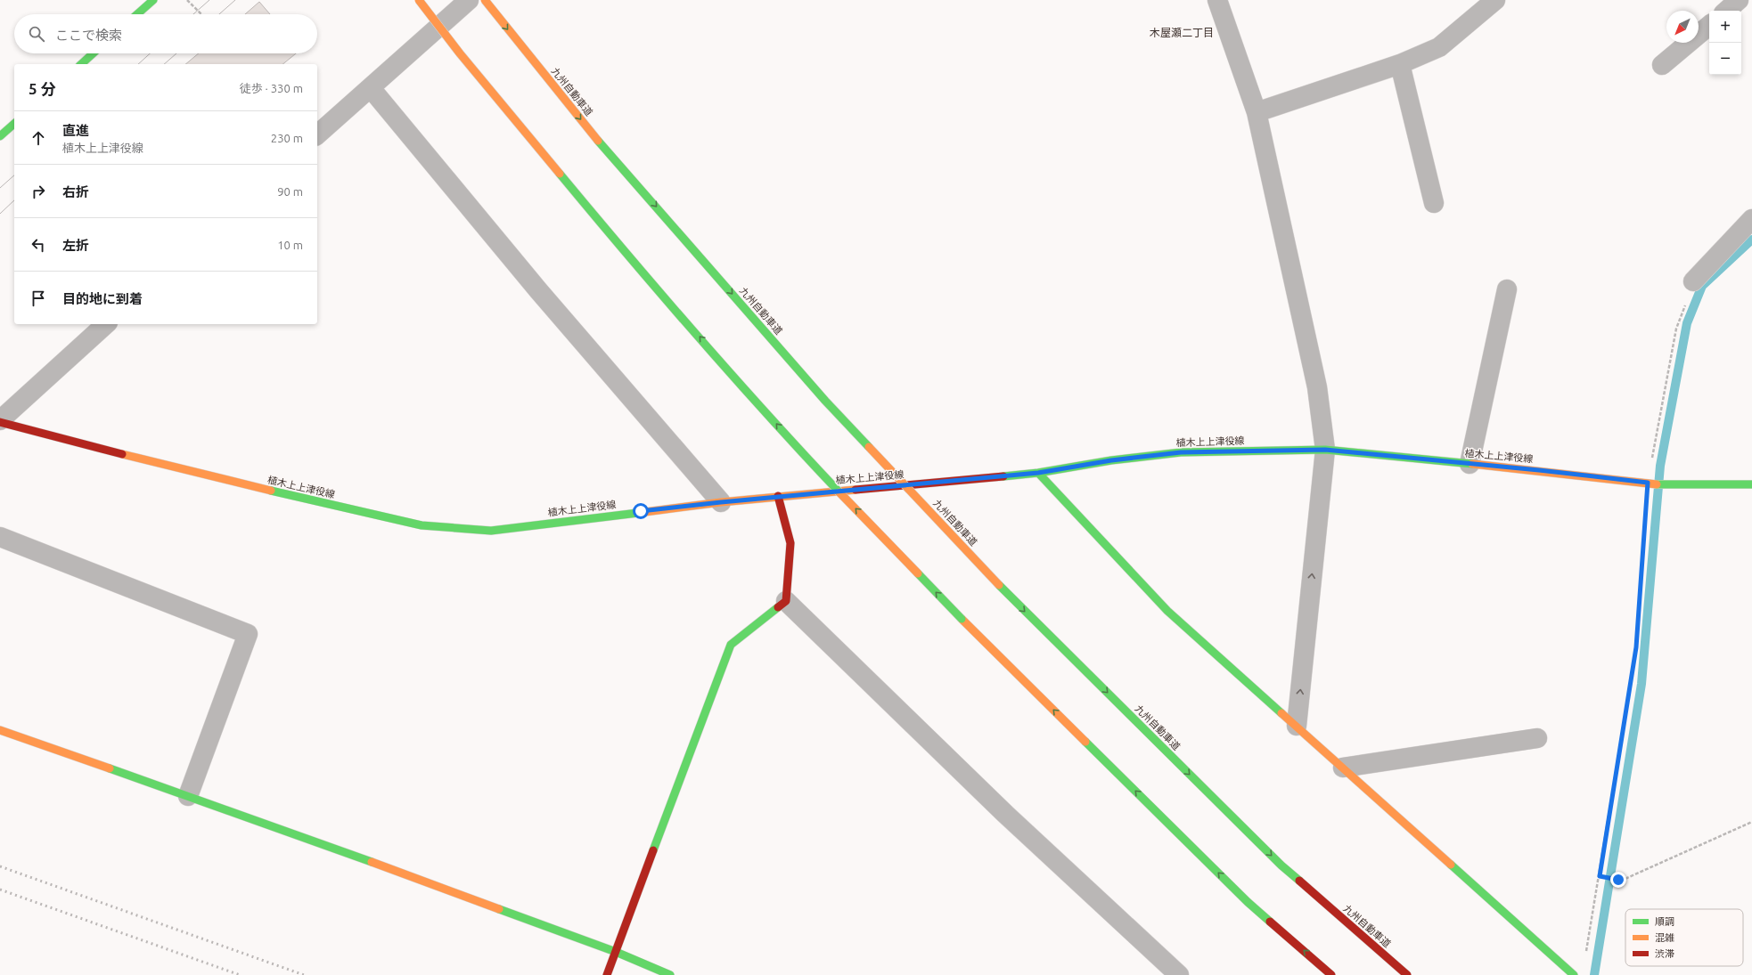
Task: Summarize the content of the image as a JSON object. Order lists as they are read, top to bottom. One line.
{"streets":{"main road":["九州自動車道","植木上上津役線"]},"districts":["木屋瀬二丁目"],"legend":["順調","混雑","渋滞"],"north":"bottom left","page":{"map_buttons":["+","−"],"search":"ここで検索","heading":["5 分","徒歩 · 330 m"],"list":[["直進","植木上上津役線","230 m"],["右折","90 m"],["左折","10 m"],"目的地に到着"]}}
